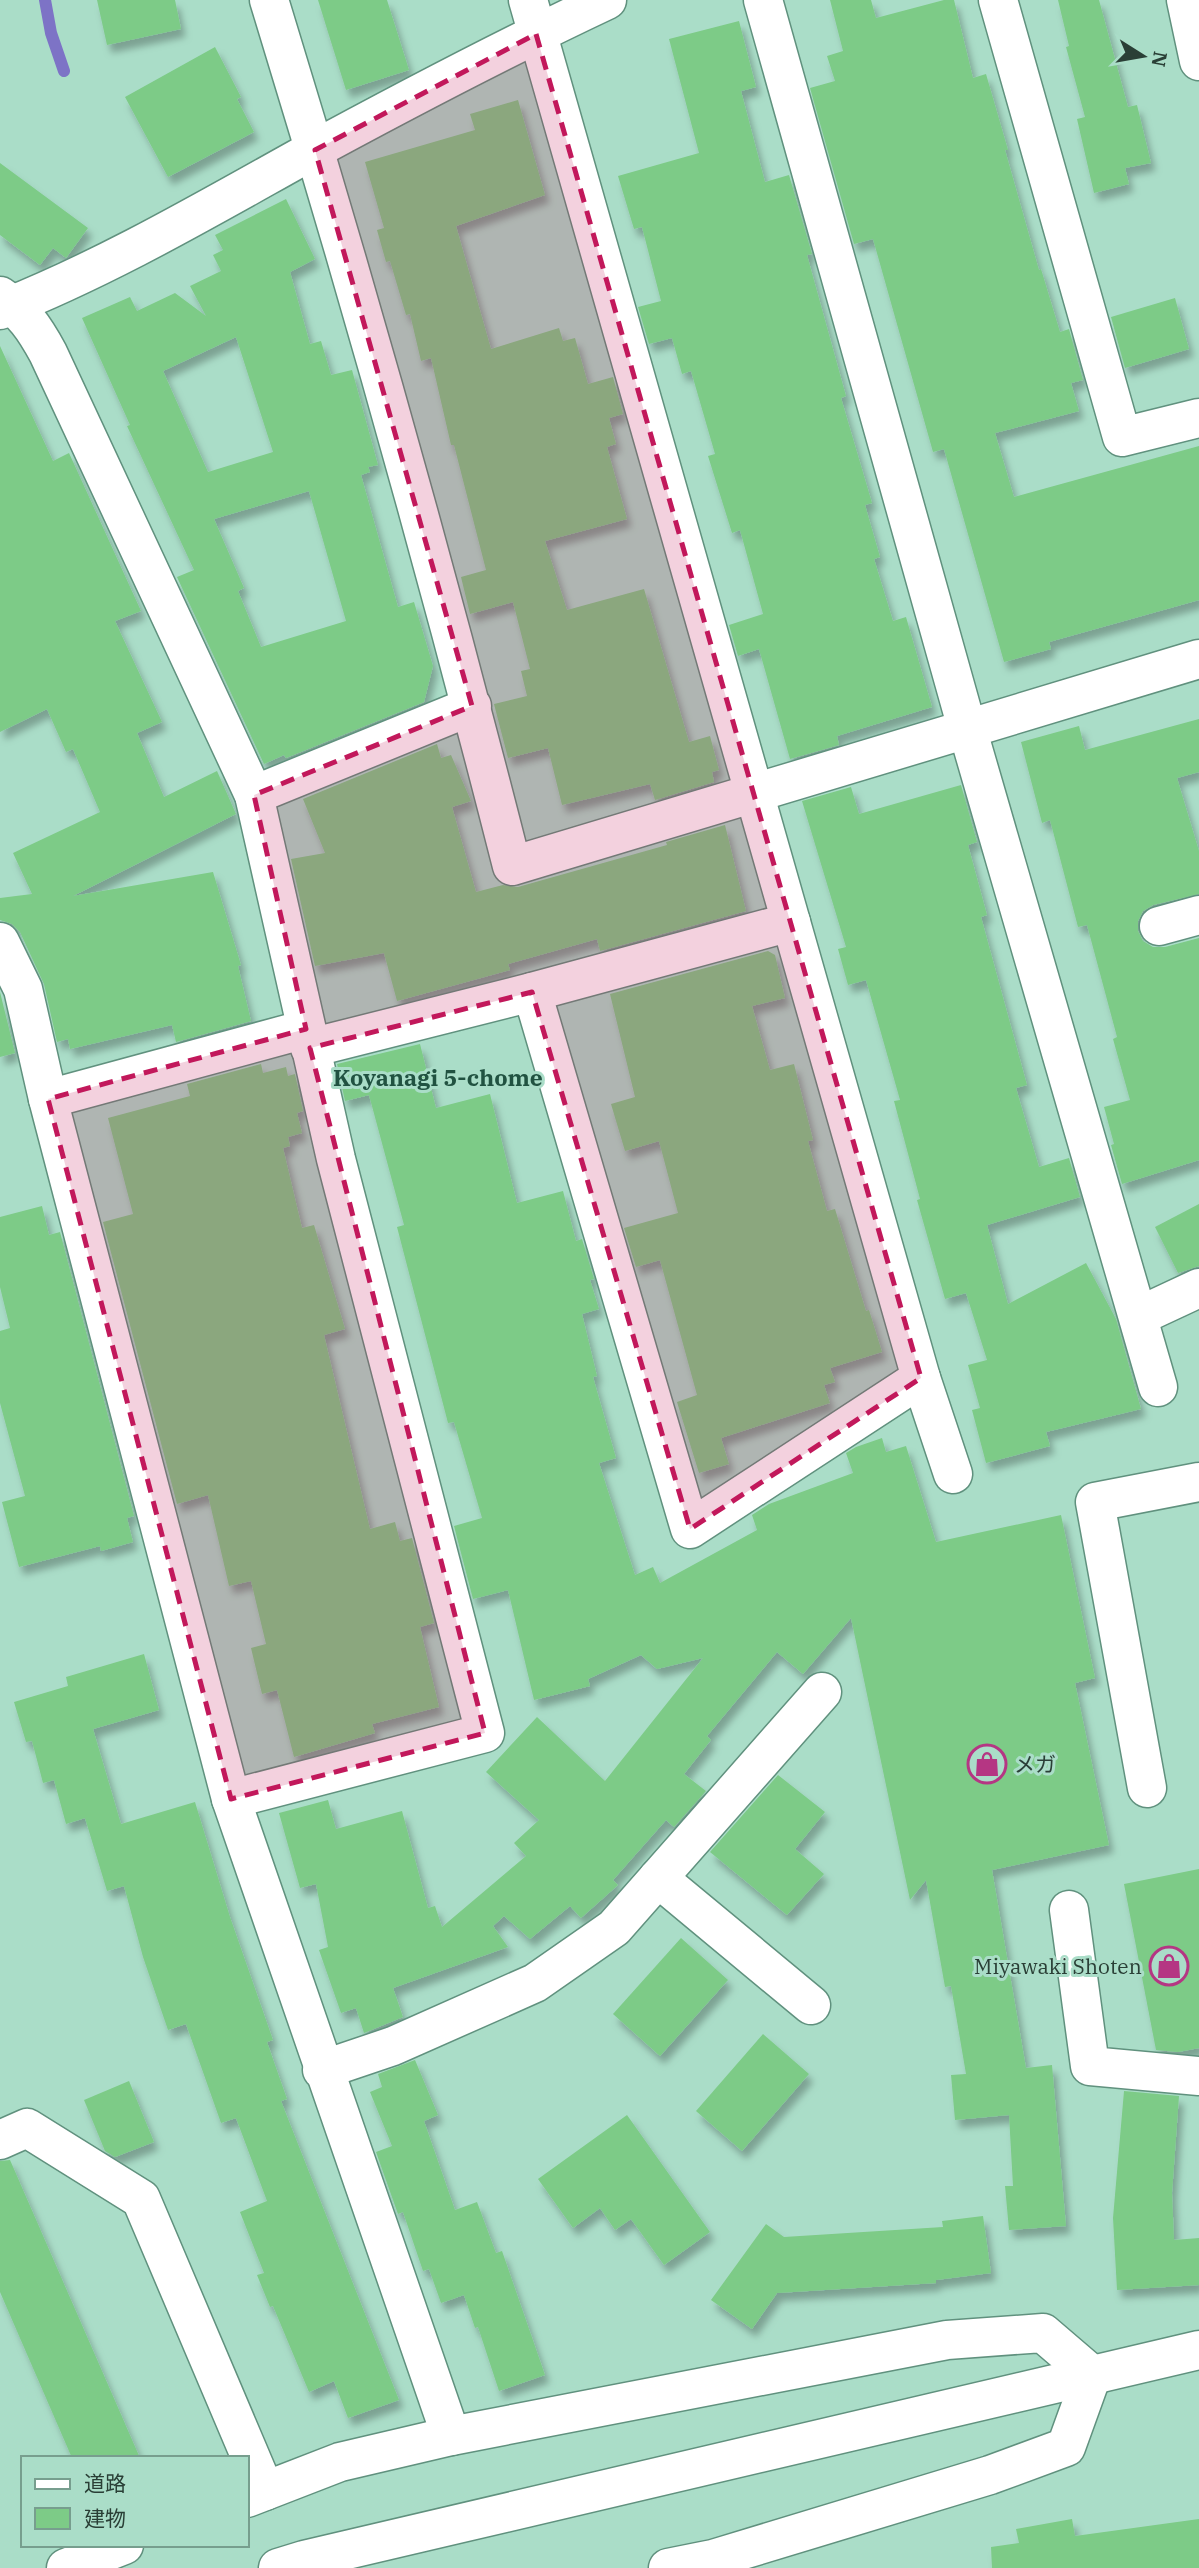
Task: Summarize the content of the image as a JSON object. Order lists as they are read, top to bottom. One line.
{"districts":["Koyanagi 5-chome"],"places":{"shop":["メガ","Miyawaki Shoten"]},"legend":["道路","建物"],"north":"right"}
